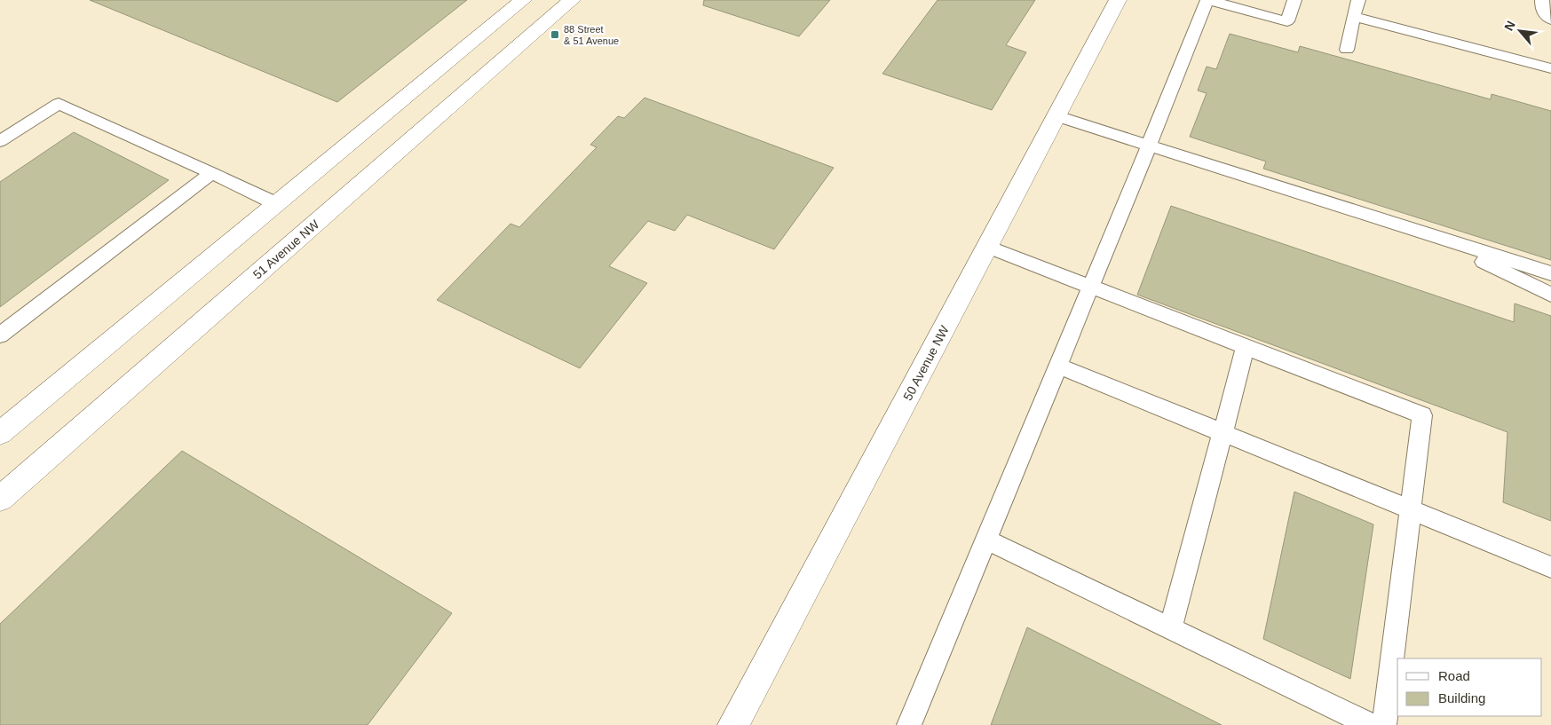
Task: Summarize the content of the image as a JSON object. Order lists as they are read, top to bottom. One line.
{"streets":{"main road":["51 Avenue NW","50 Avenue NW"]},"places":{"transit":["88 Street & 51 Avenue"]},"legend":["Road","Building"],"north":"top left"}
